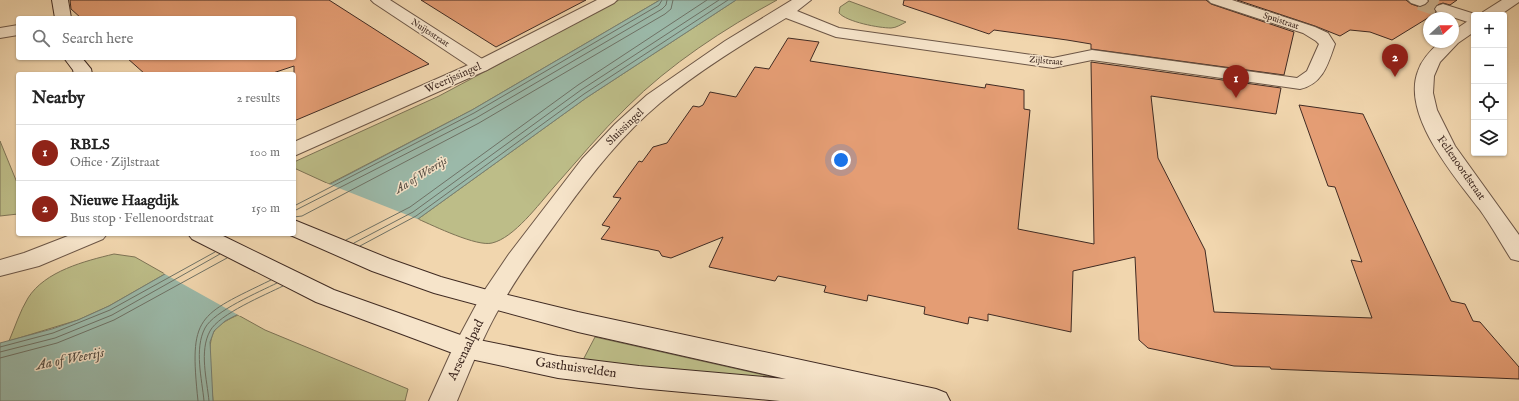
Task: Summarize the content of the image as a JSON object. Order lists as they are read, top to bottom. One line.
{"streets":{"street":["Spuistraat","Nuijtsstraat","Zijlstraat","Weerijssingel","Sluissingel","Fellenoordstraat","Arsenaalpad","Gasthuisvelden"]},"crossings":[["Spuistraat","Zijlstraat"],["Nuijtsstraat","Weerijssingel"],["Zijlstraat","Sluissingel"],["Sluissingel","Arsenaalpad"],["Arsenaalpad","Gasthuisvelden"]],"water":["Aa of Weerijs"],"north":"right","page":{"map_buttons":["+","−"],"search":"Search here","pins":["2","1"],"heading":["Nearby","2 results"],"list":[{"mark":"1","name":"RBLS","note":"Office · Zijlstraat","value":"100 m"},{"mark":"2","name":"Nieuwe Haagdijk","note":"Bus stop · Fellenoordstraat","value":"150 m"}]}}
